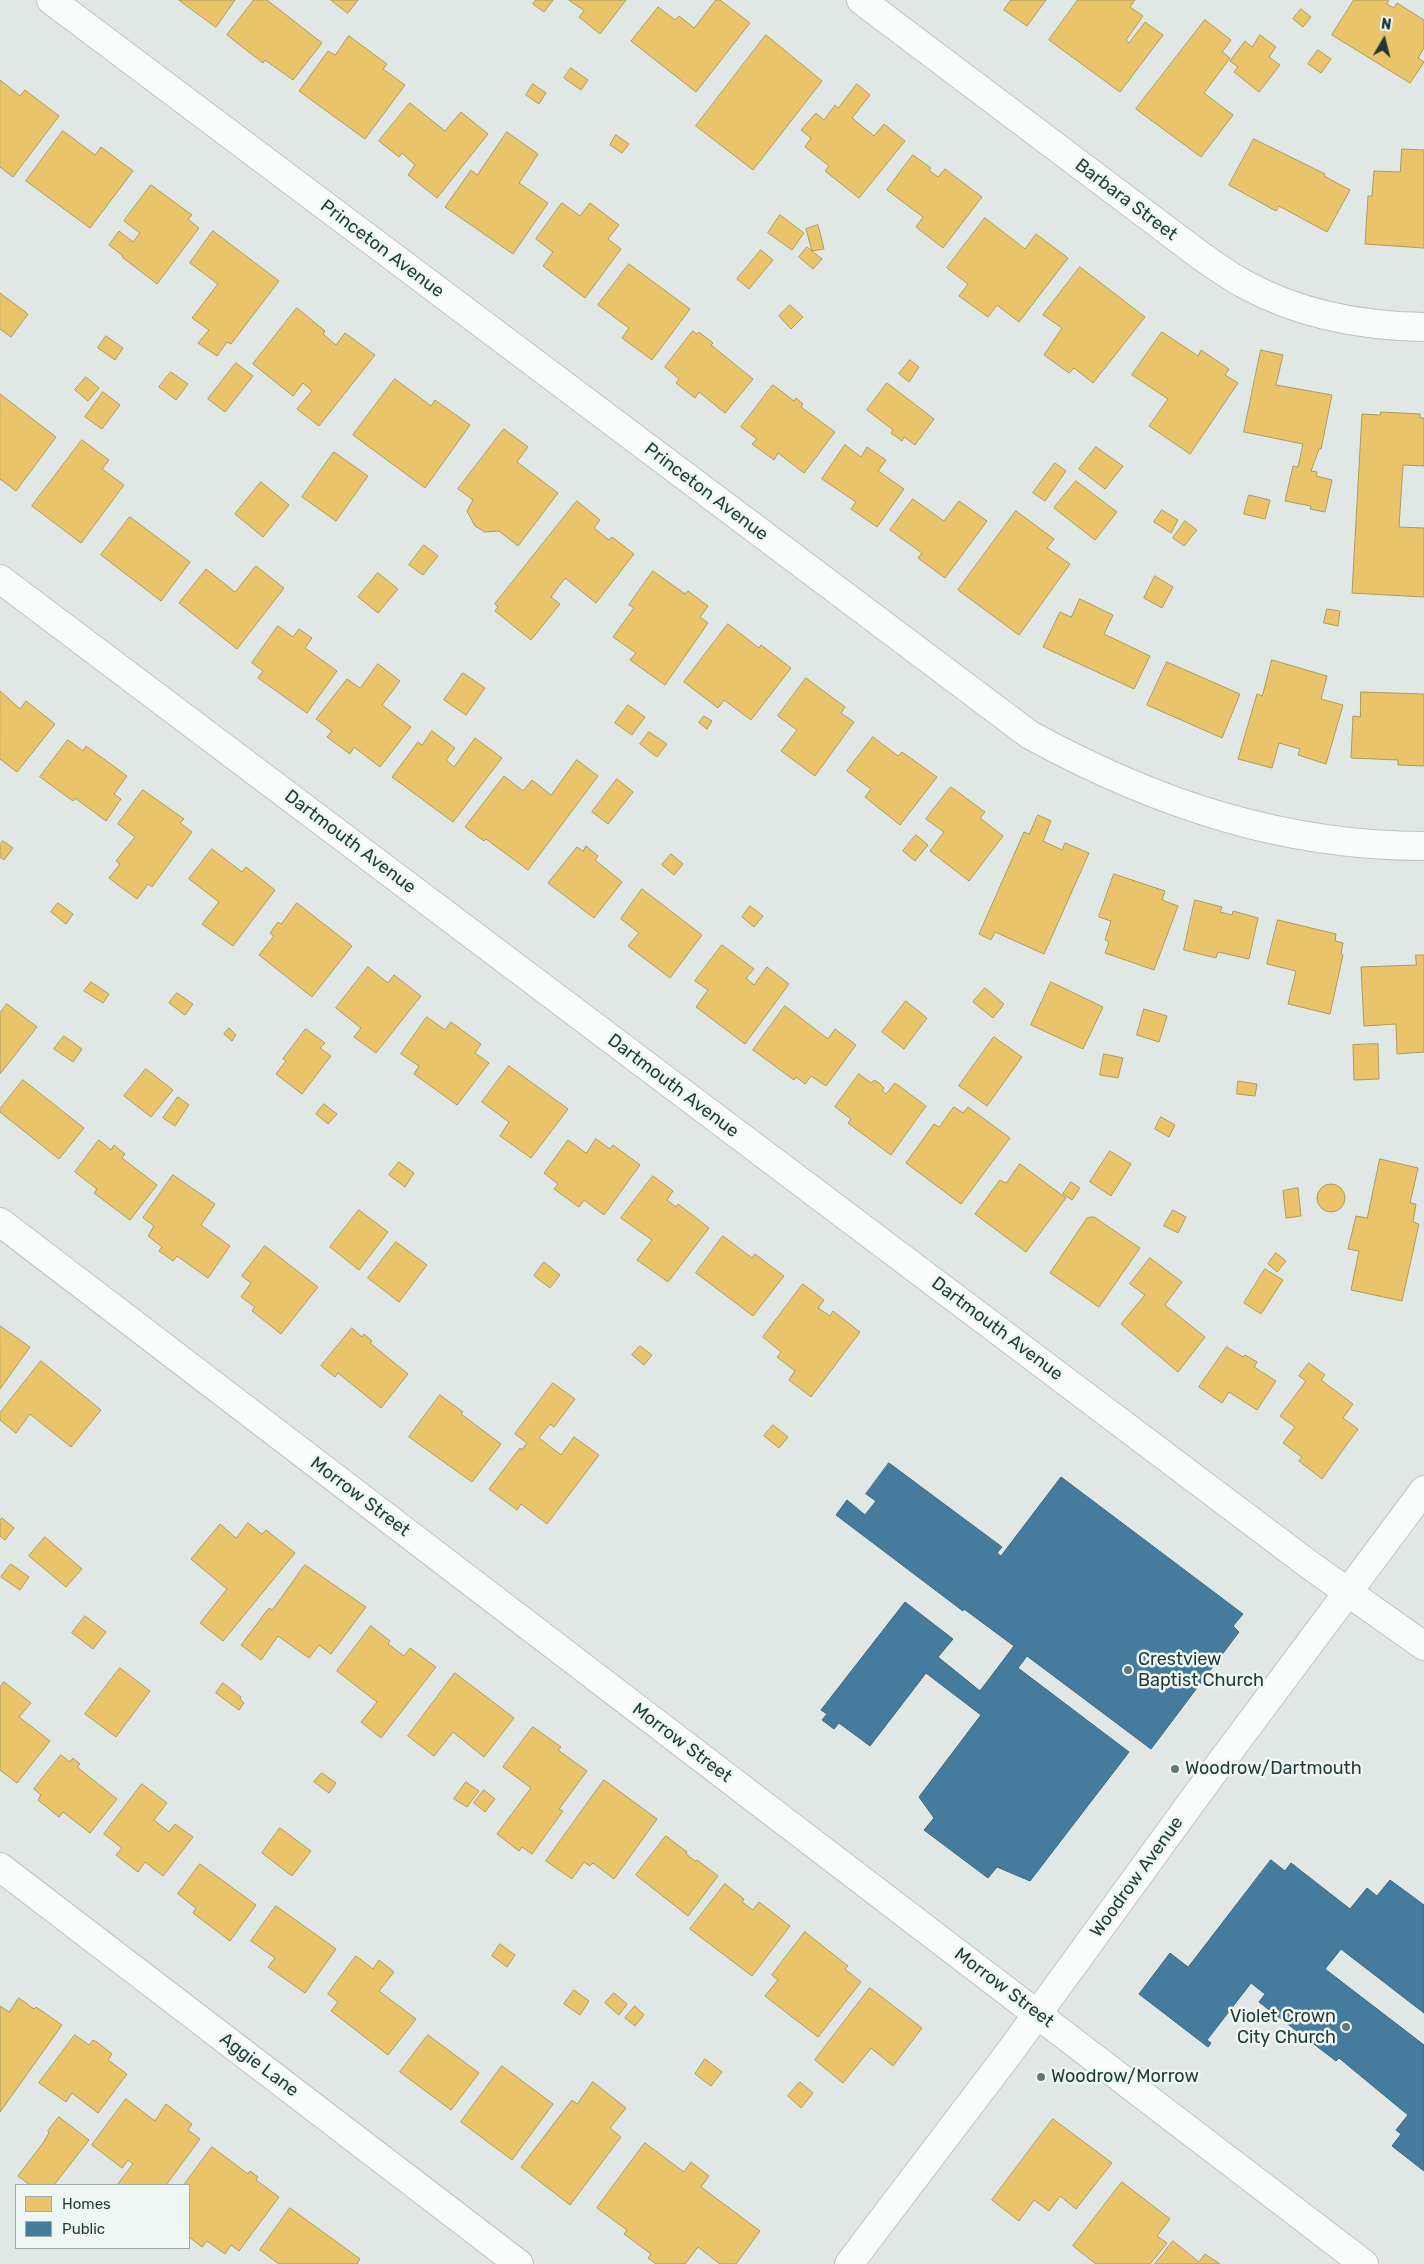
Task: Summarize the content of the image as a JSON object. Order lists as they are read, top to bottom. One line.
{"streets":{"street":["Barbara Street","Princeton Avenue","Dartmouth Avenue","Morrow Street","Woodrow Avenue","Aggie Lane"]},"crossings":[["Dartmouth Avenue","Woodrow Avenue"],["Morrow Street","Woodrow Avenue"]],"places":["Crestview Baptist Church","Woodrow/Dartmouth","Violet Crown City Church","Woodrow/Morrow"],"legend":["Homes","Public"],"north":"top"}
